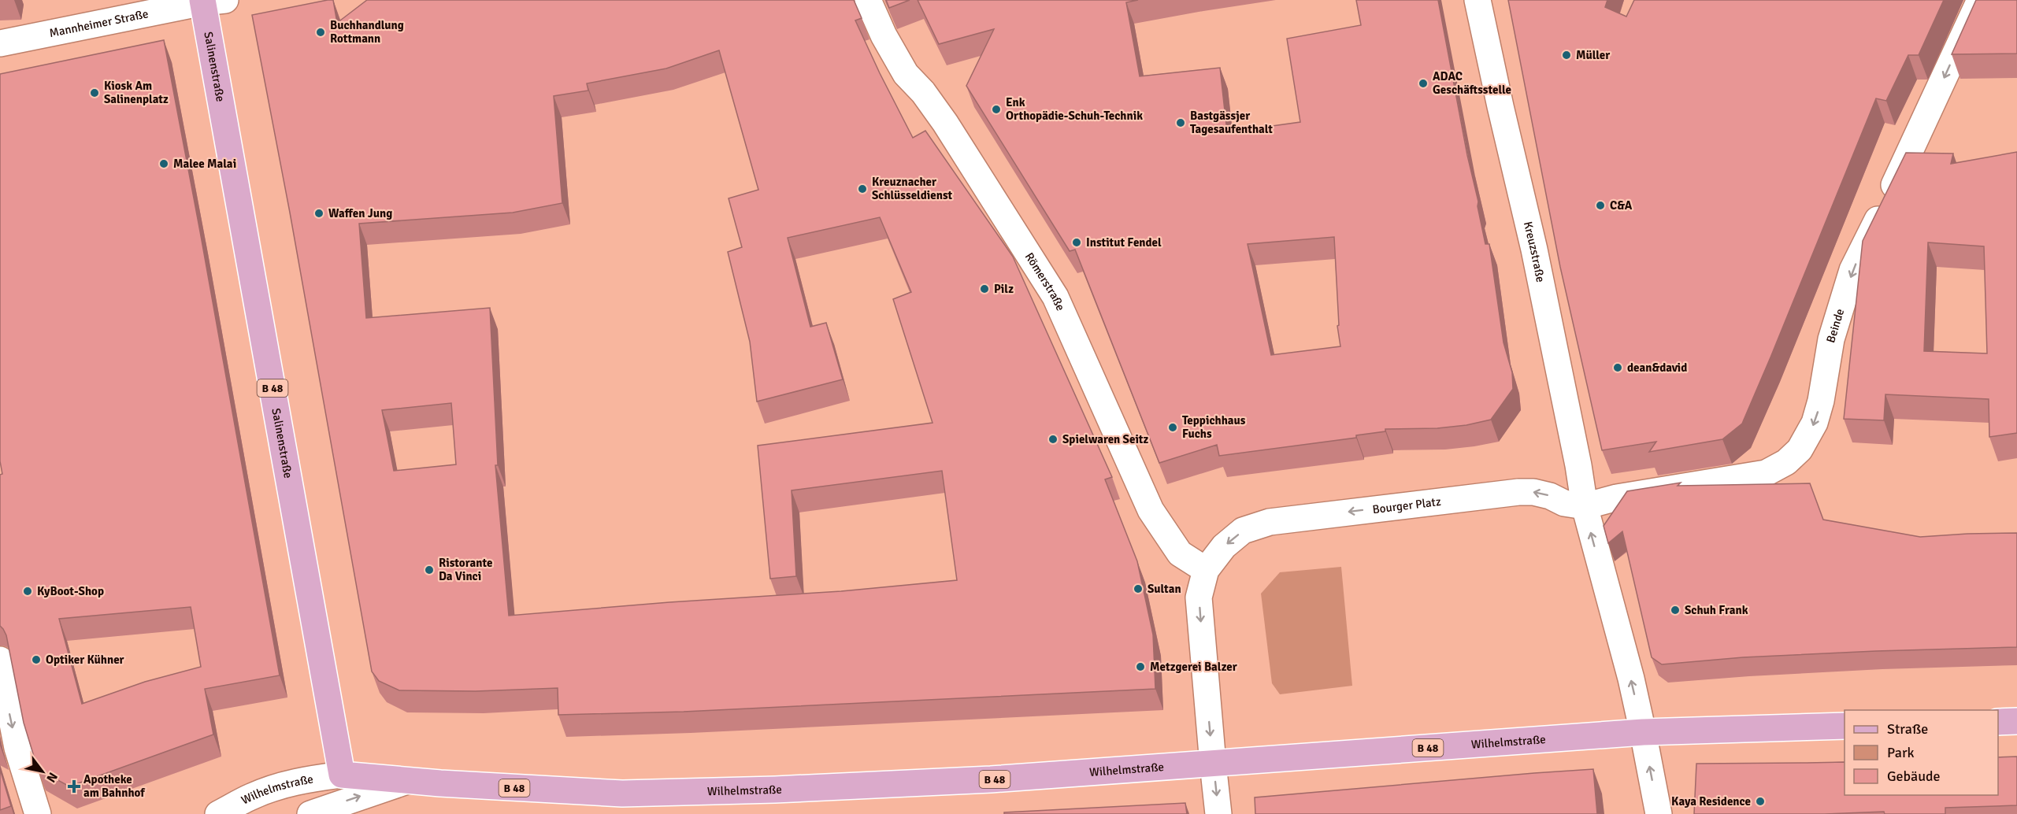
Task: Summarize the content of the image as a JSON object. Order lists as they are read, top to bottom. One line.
{"streets":{"main road":["Salinenstraße","B 48","Wilhelmstraße"],"street":["Mannheimer Straße","Kreuzstraße","Römerstraße","Beinde","Bourger Platz"]},"crossings":[["Mannheimer Straße","Salinenstraße"],["Salinenstraße","Wilhelmstraße"],["Kreuzstraße","Beinde"],["Kreuzstraße","Bourger Platz"],["Römerstraße","Bourger Platz"],["Beinde","Bourger Platz"],["Bourger Platz","Wilhelmstraße"]],"one_way":["Beinde"],"places":{"other":["Buchhandlung Rottmann","Müller","ADAC Geschäftsstelle","Kiosk Am Salinenplatz","Enk Orthopädie-Schuh-Technik","Bastgässjer Tagesaufenthalt","Malee Malai","Kreuznacher Schlüsseldienst","C&A","Waffen Jung","Institut Fendel","Pilz","dean&david","Teppichhaus Fuchs","Spielwaren Seitz","Ristorante Da Vinci","Sultan","KyBoot-Shop","Schuh Frank","Optiker Kühner","Metzgerei Balzer","Kaya Residence"],"health":["Apotheke am Bahnhof"]},"legend":["Straße","Park","Gebäude"],"north":"bottom right"}
